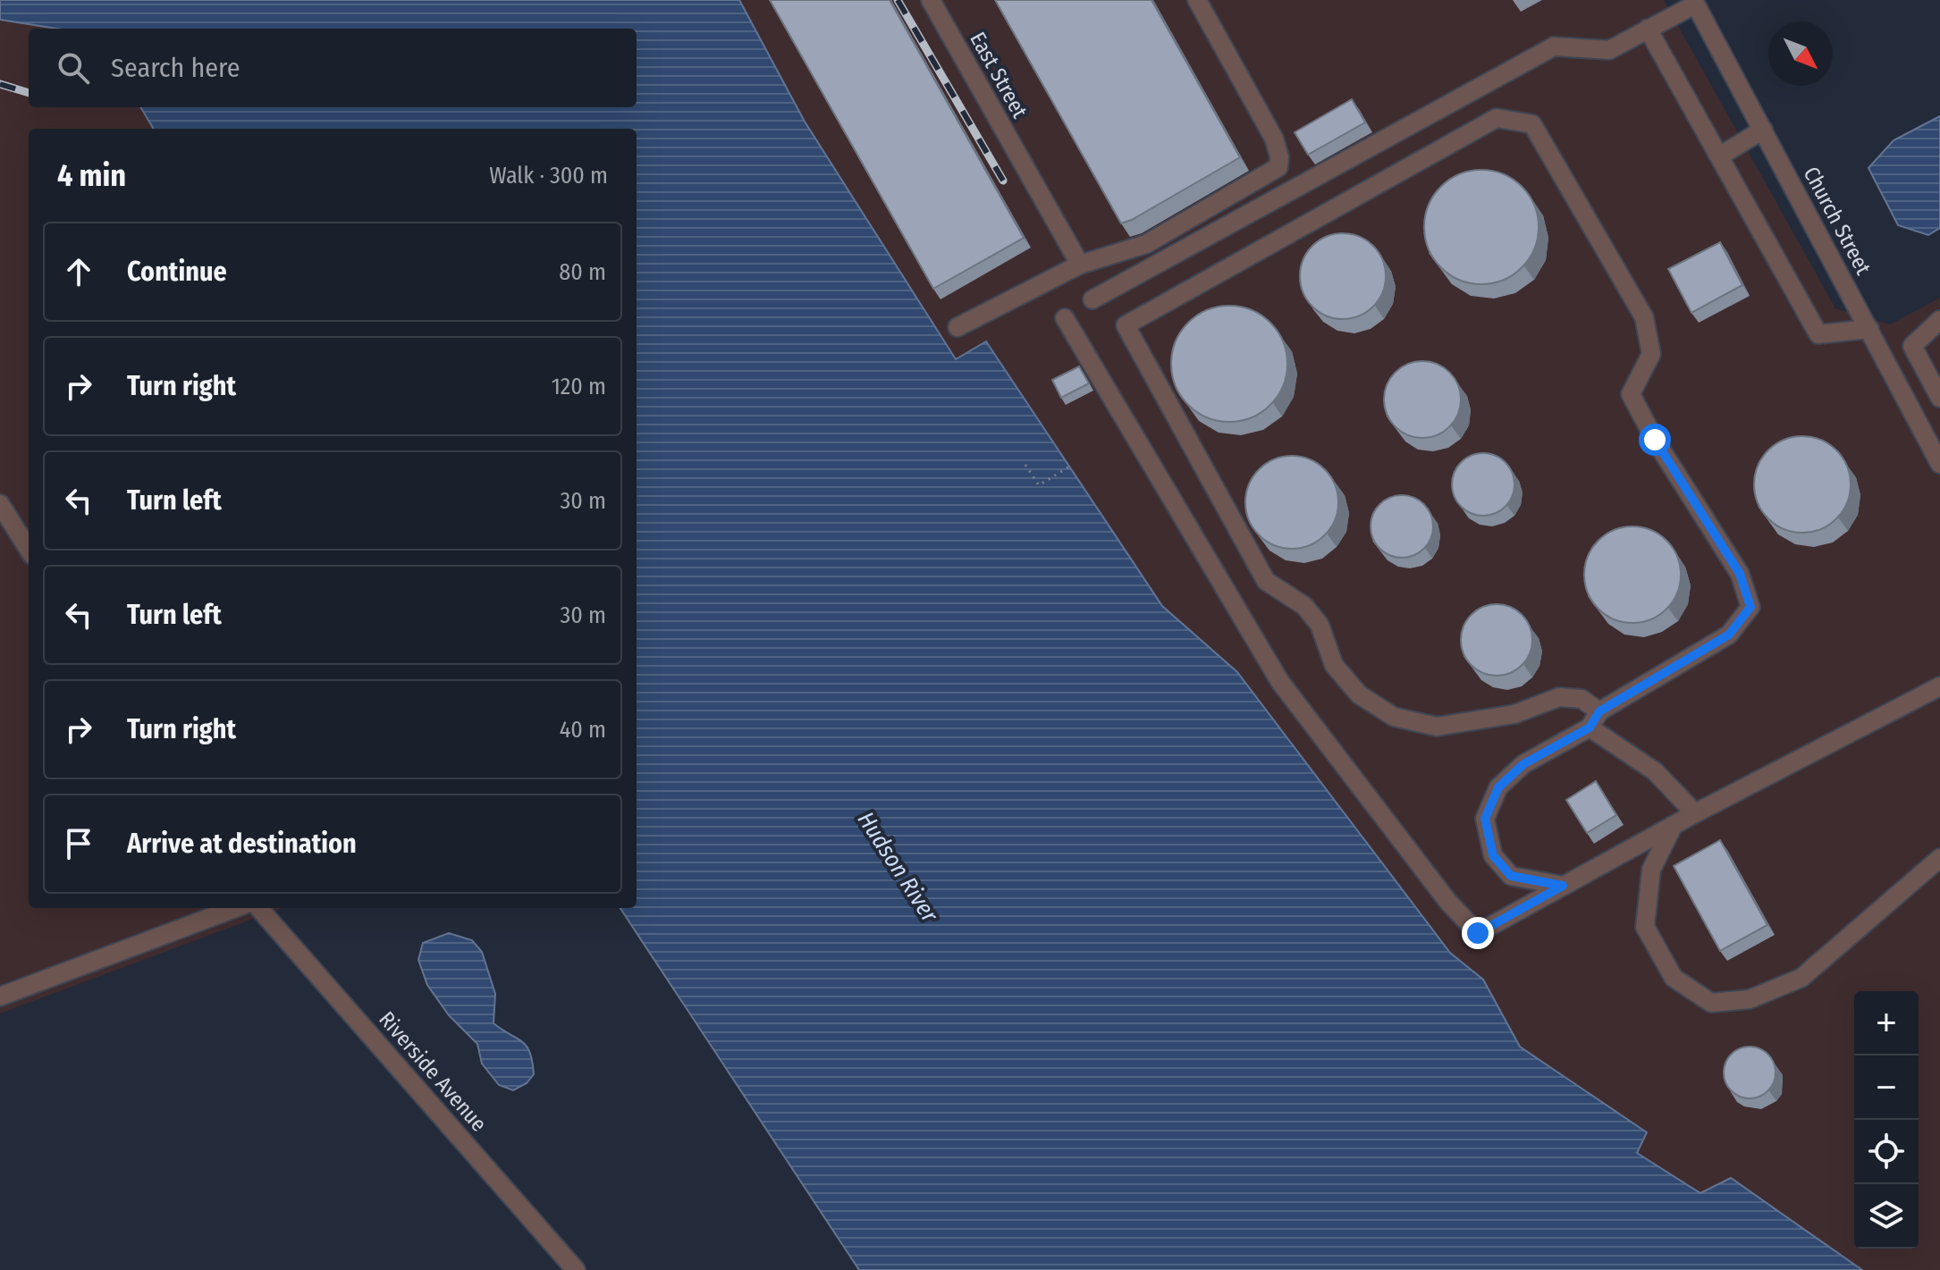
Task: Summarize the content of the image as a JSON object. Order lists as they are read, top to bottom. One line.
{"streets":{"street":["East Street","Church Street","Riverside Avenue"]},"water":["Hudson River"],"north":"bottom right","page":{"search":"Search here","heading":["4 min","Walk · 300 m"],"list":[["Continue","80 m"],["Turn right","120 m"],["Turn left","30 m"],["Turn left","30 m"],["Turn right","40 m"],"Arrive at destination"],"map_buttons":["+","−"]}}
